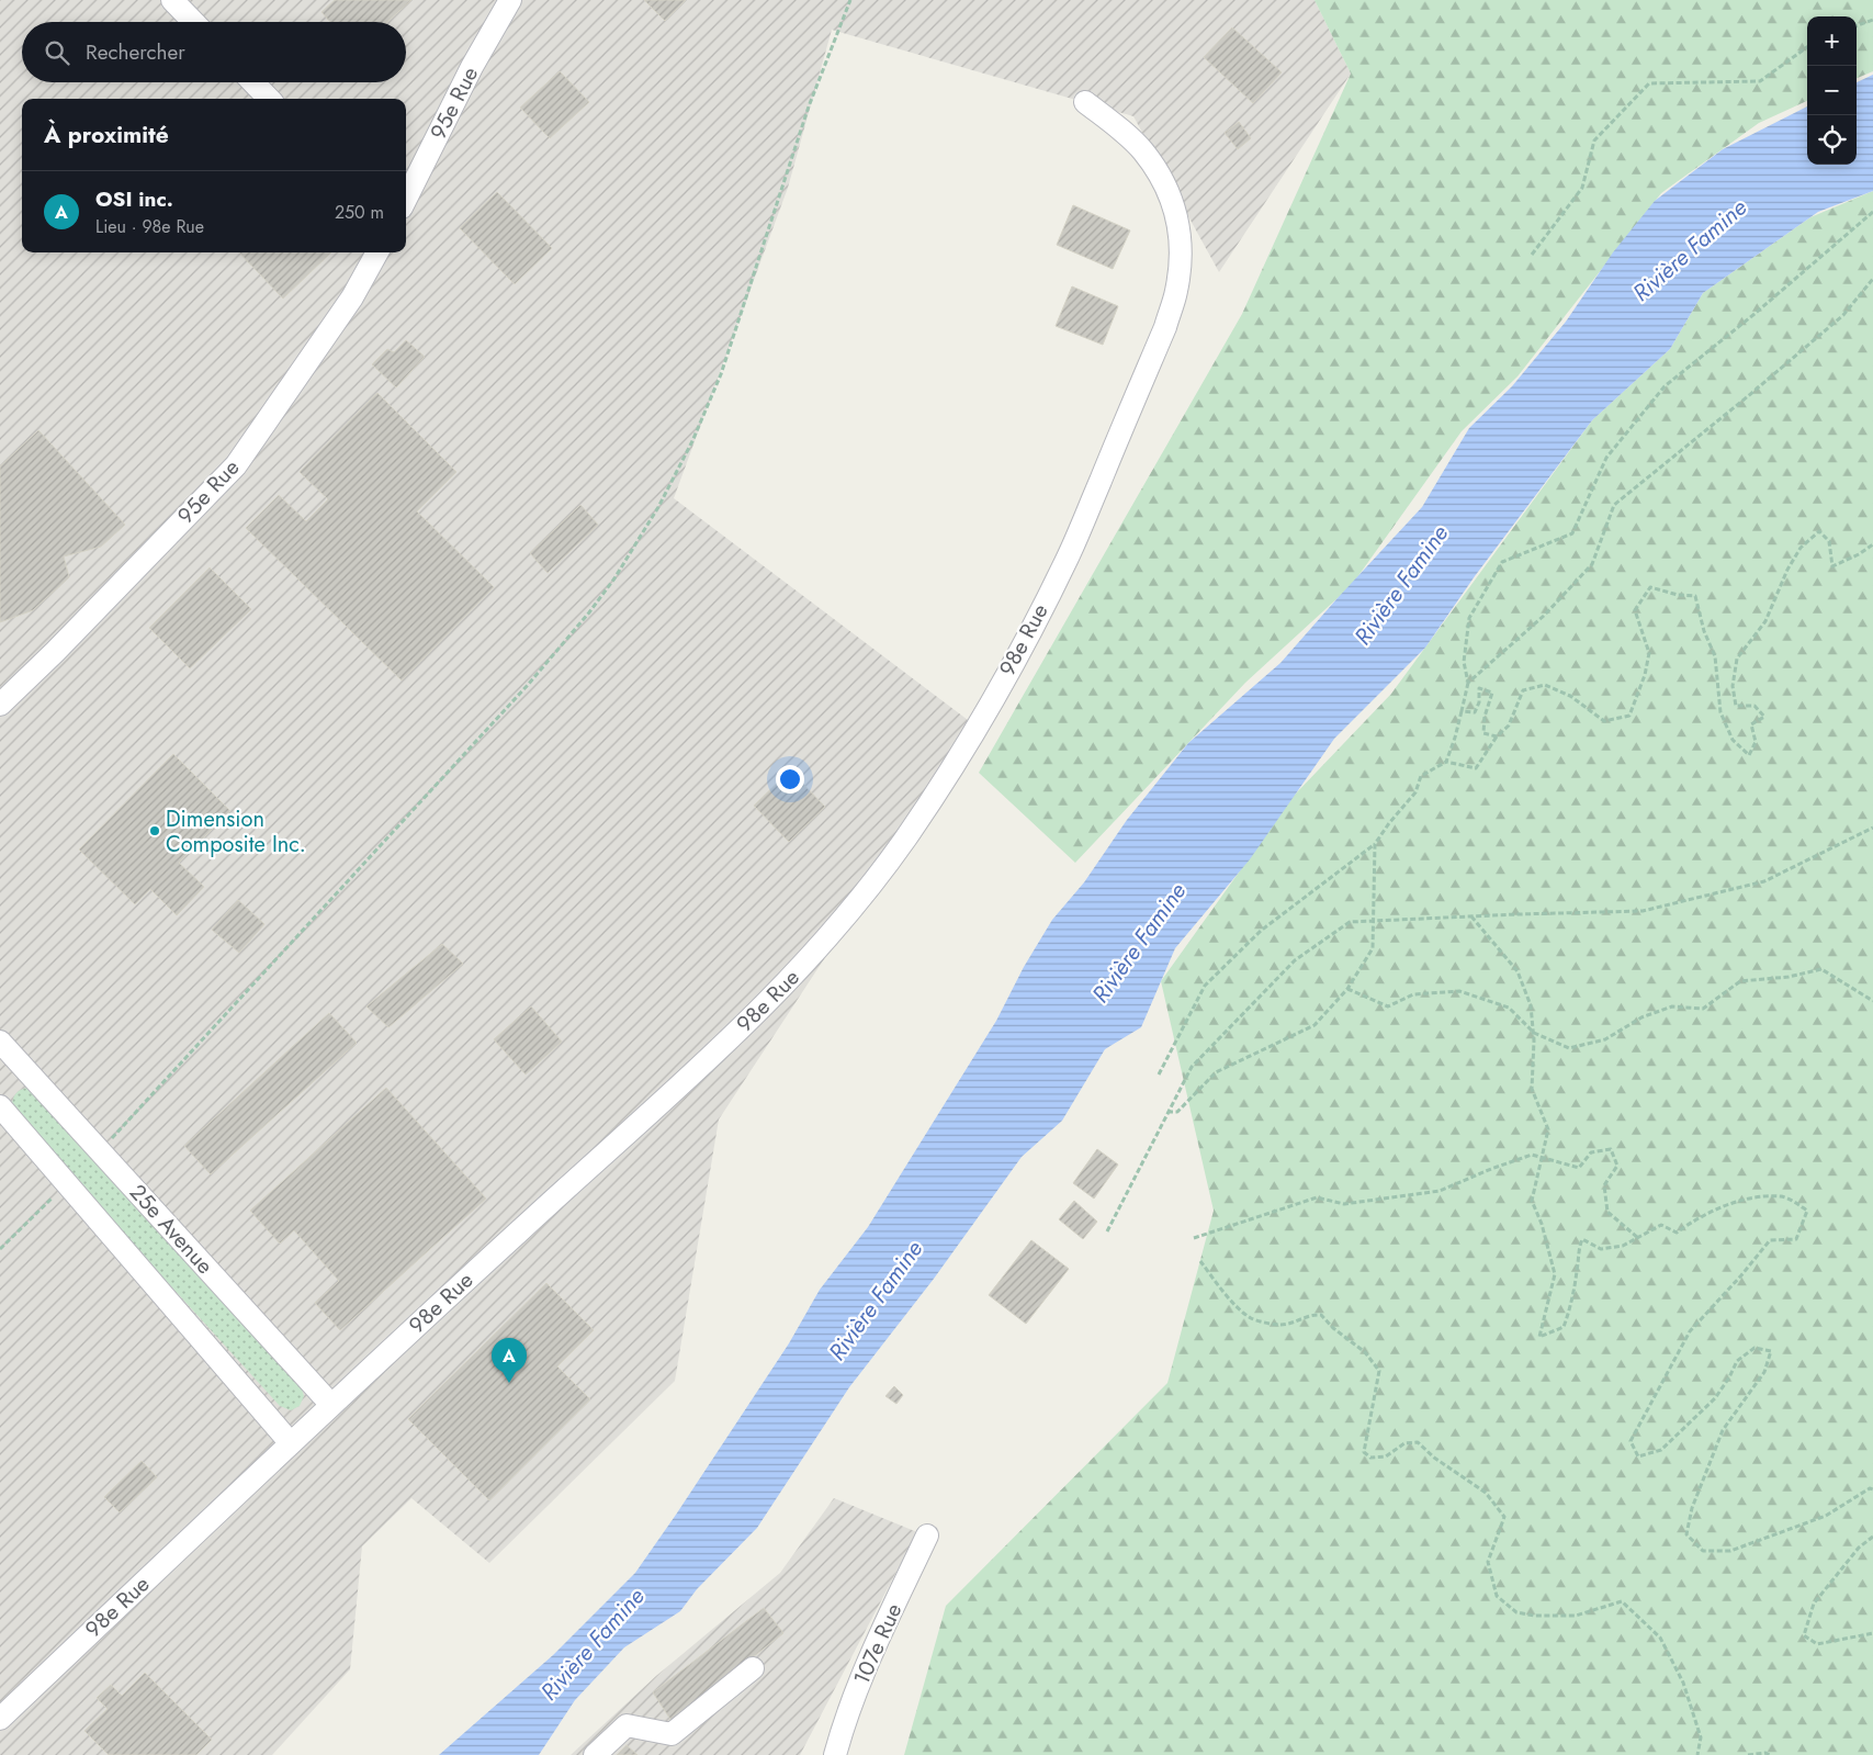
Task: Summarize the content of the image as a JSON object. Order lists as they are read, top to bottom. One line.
{"streets":{"street":["95e Rue","98e Rue","25e Avenue","107e Rue"]},"crossings":[["98e Rue","25e Avenue"]],"water":["Rivière Famine"],"places":["Dimension Composite Inc."],"page":{"map_buttons":["+","−"],"search":"Rechercher","heading":"À proximité","list":[{"mark":"A","name":"OSI inc.","note":"Lieu · 98e Rue","value":"250 m"}],"pins":"A"}}
